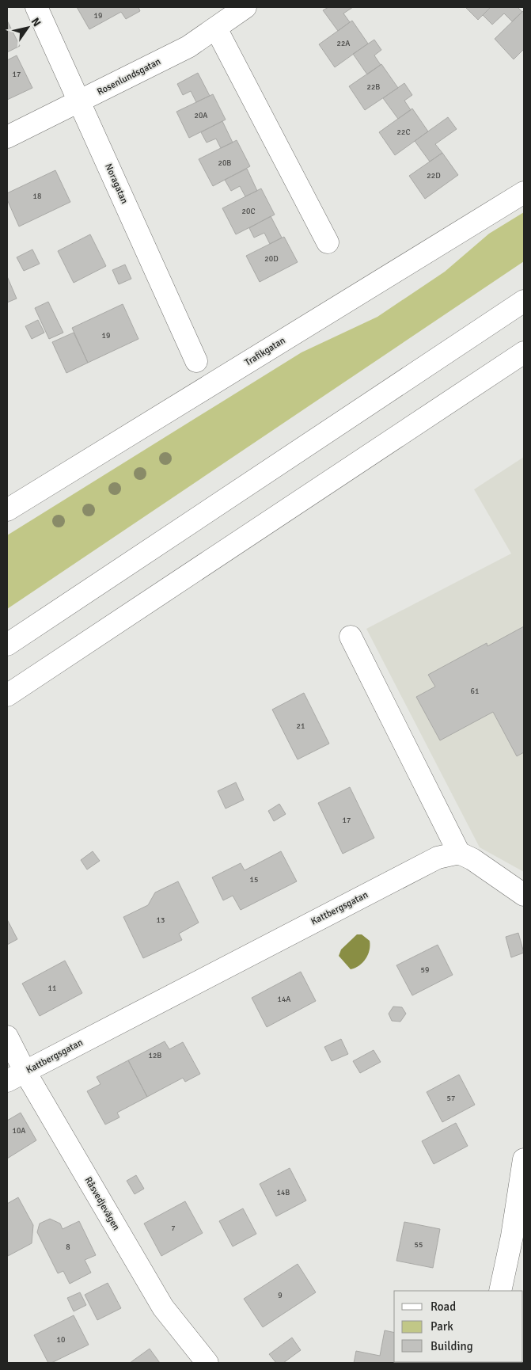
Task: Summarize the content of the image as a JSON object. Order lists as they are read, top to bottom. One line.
{"streets":{"main road":["Rosenlundsgatan","Noragatan","Trafikgatan","Kattbergsgatan","Råsvedjevägen"]},"crossings":[["Rosenlundsgatan","Noragatan"],["Kattbergsgatan","Råsvedjevägen"]],"house_numbers":["19","22A","17","22B","20A","22C","20B","22D","18","20C","20D","19","61","21","17","15","13","59","11","14A","12B","57","10A","14B","7","55","8","9","10"],"legend":["Road","Park","Building"],"north":"top right"}
